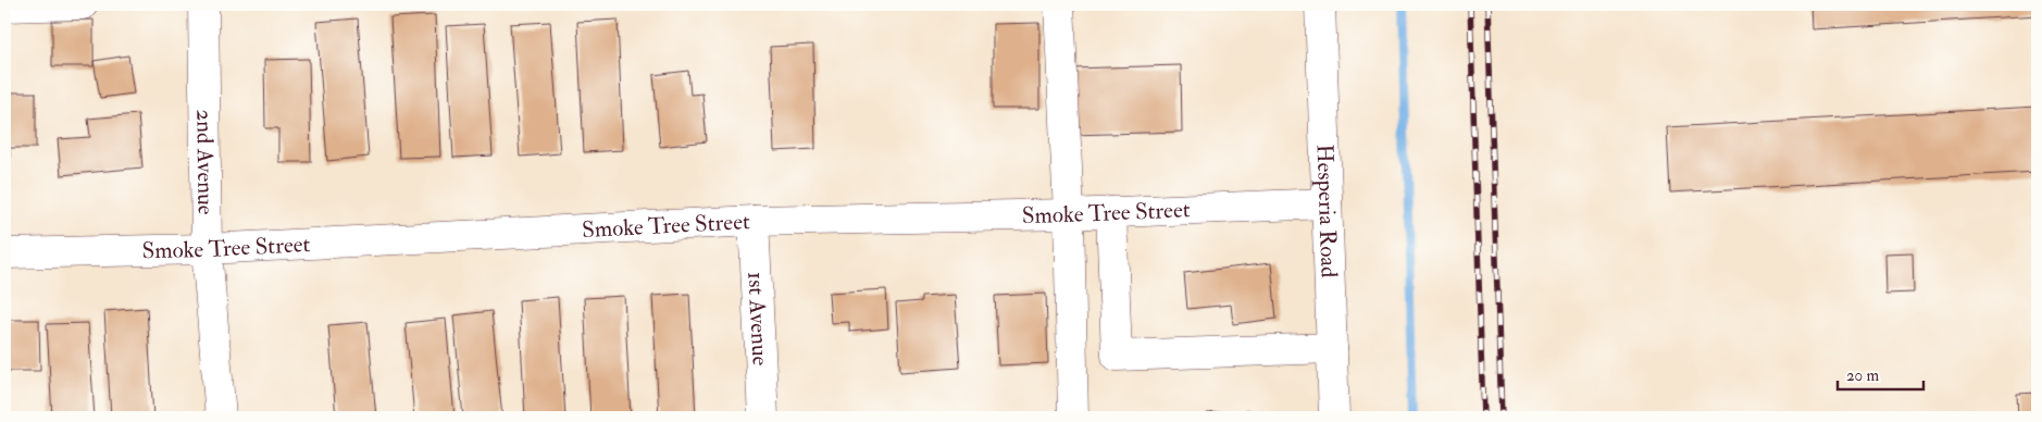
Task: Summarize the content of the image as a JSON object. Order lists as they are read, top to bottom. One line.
{"streets":{"street":["2nd Avenue","Hesperia Road","Smoke Tree Street","1st Avenue"]},"crossings":[["2nd Avenue","Smoke Tree Street"],["Hesperia Road","Smoke Tree Street"],["Smoke Tree Street","1st Avenue"]],"scale_bar":"20 m"}
